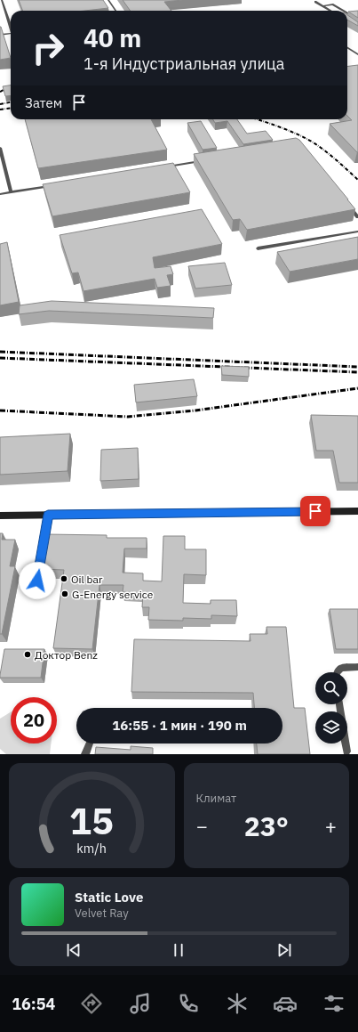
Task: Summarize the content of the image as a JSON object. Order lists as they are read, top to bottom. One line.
{"places":["Oil bar","G-Energy service","Доктор Benz"],"page":{"turn":["40 m","1-я Индустриальная улица"],"then":"Затем","limit":"20","trip":"16:55 · 1 мин · 190 m","tile":"Климат","heat":["−","23°","+"],"song":["Static Love","Velvet Ray"],"tabs":"16:54","gauge":["15","km/h"]}}
